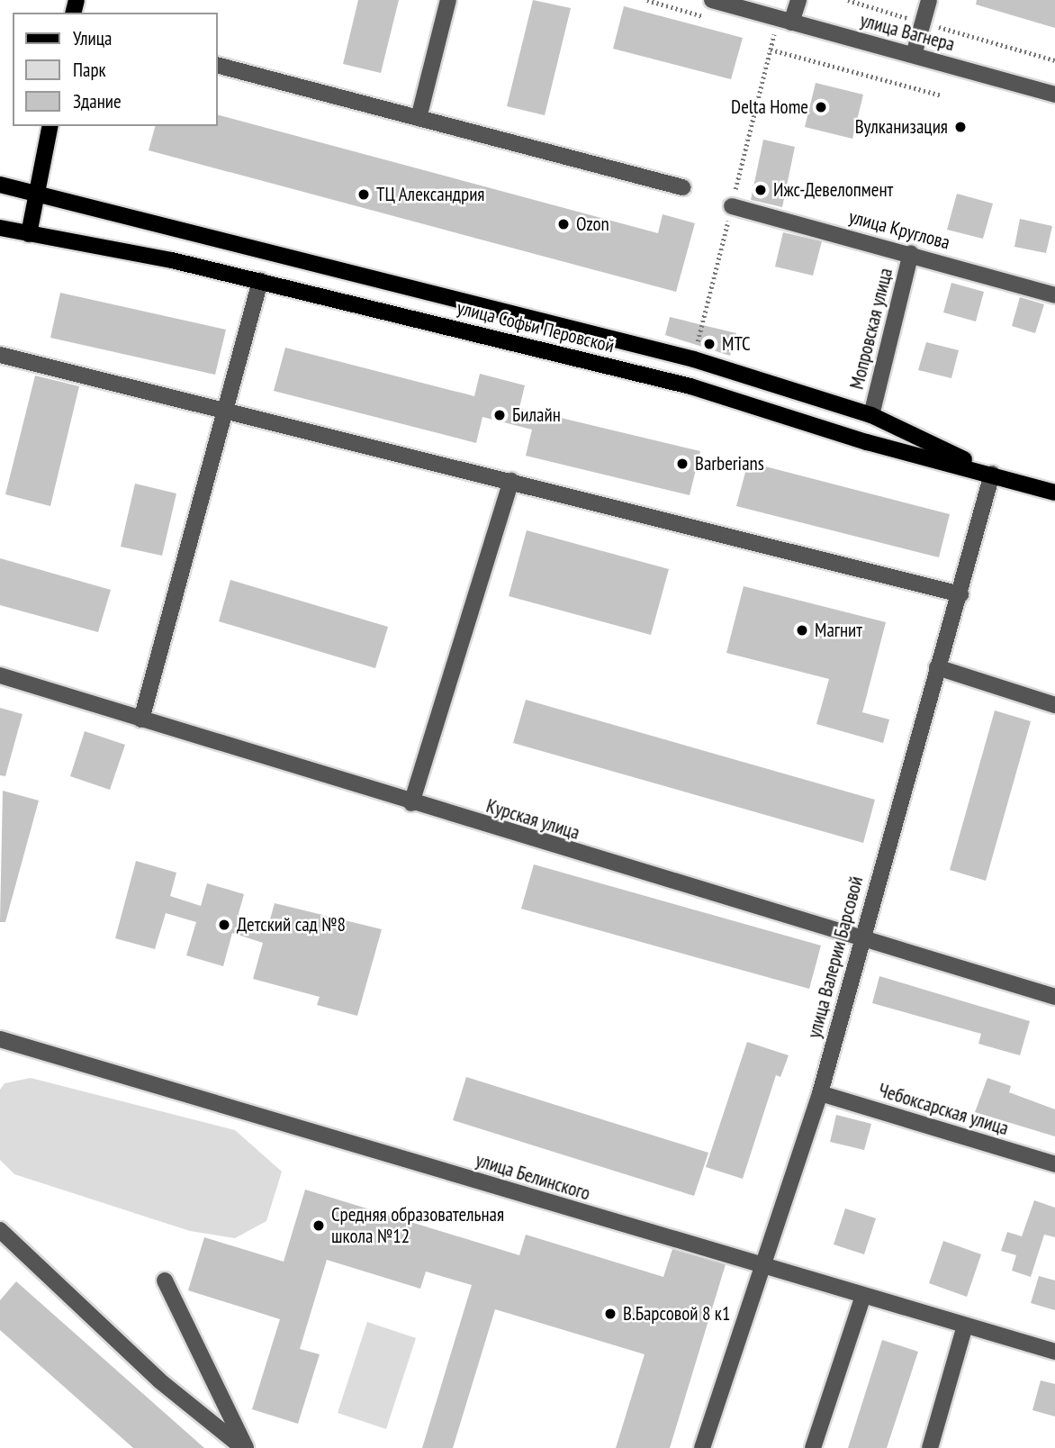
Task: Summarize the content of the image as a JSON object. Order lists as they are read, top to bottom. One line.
{"streets":{"main road":["улица Софьи Перовской"],"street":["улица Вагнера","улица Круглова","Мопровская улица","Курская улица","улица Валерии Барсовой","Чебоксарская улица","улица Белинского"]},"crossings":[["улица Круглова","Мопровская улица"],["улица Софьи Перовской","улица Валерии Барсовой"],["Курская улица","улица Валерии Барсовой"],["улица Валерии Барсовой","Чебоксарская улица"],["улица Валерии Барсовой","улица Белинского"]],"places":["Delta Home","Вулканизация","Ижс-Девелопмент","ТЦ Александрия","Ozon","МТС","Билайн","Barberians","Магнит","Детский сад №8","Средняя образовательная школа №12","В.Барсовой 8 к1"],"legend":["Улица","Парк","Здание"]}
